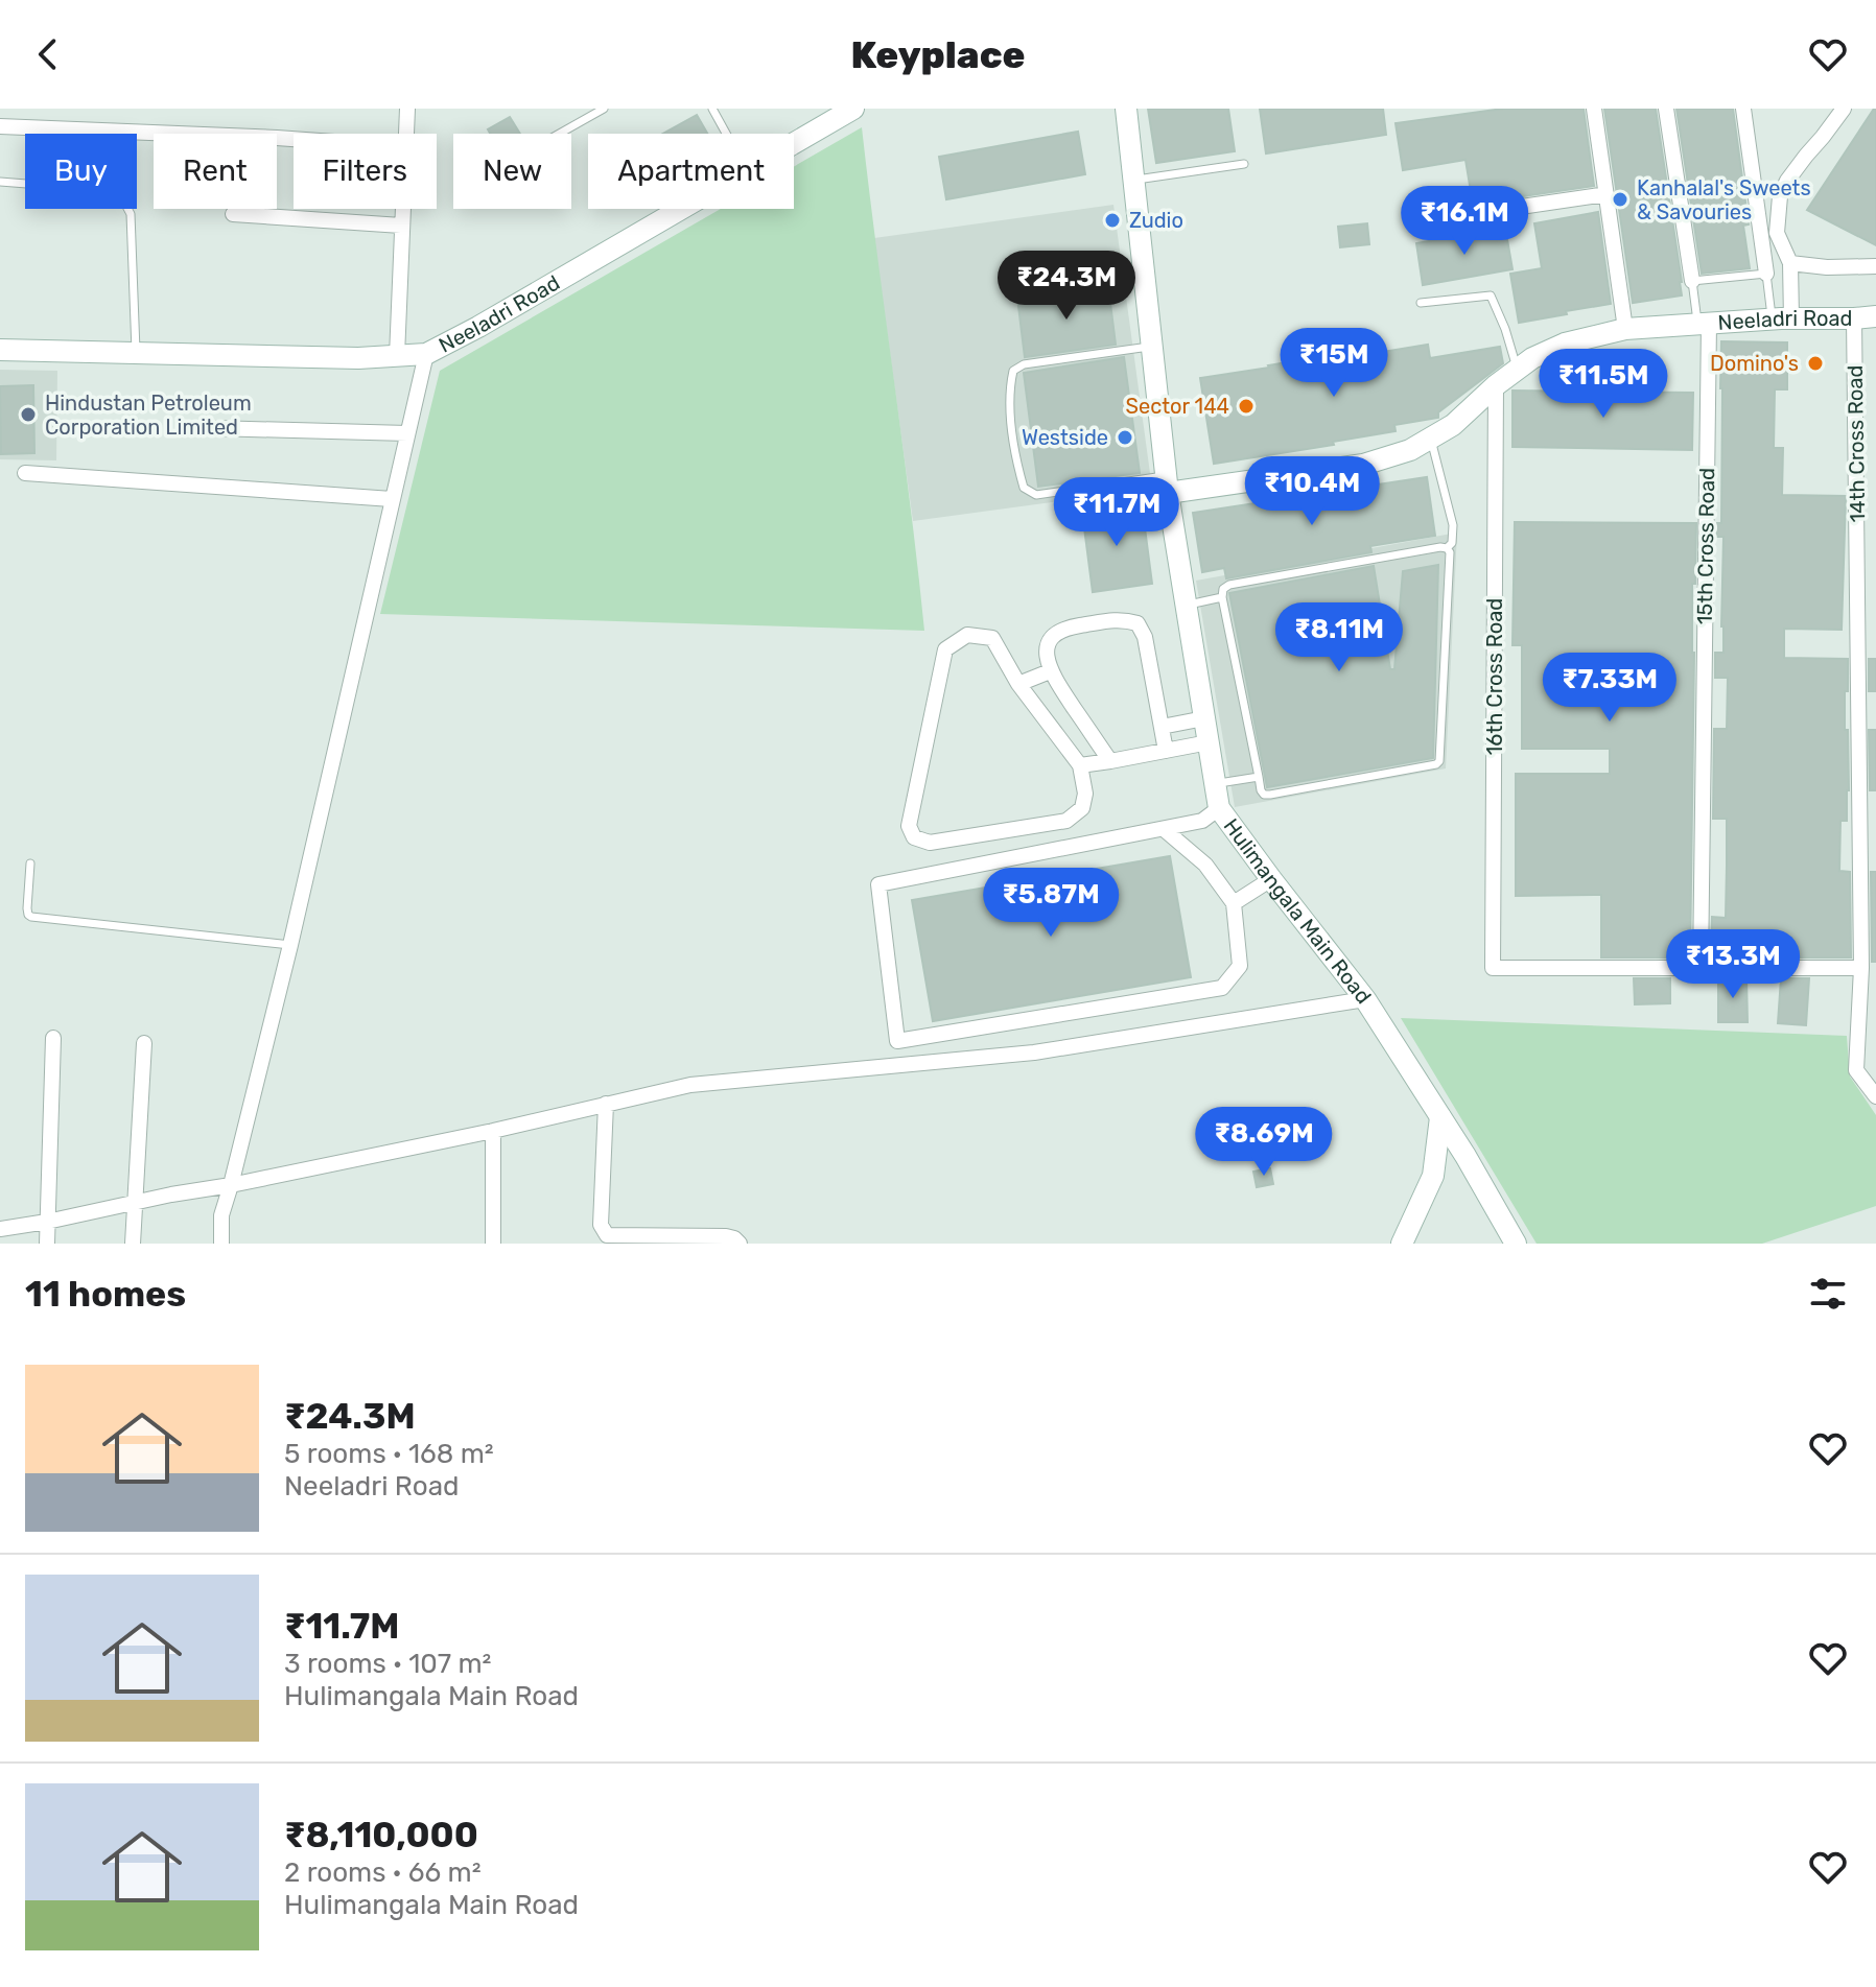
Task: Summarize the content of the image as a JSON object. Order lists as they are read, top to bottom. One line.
{"streets":{"main road":["Neeladri Road","Hulimangala Main Road"],"street":["14th Cross Road","15th Cross Road","16th Cross Road"]},"crossings":[["Neeladri Road","14th Cross Road"],["Neeladri Road","15th Cross Road"],["Neeladri Road","16th Cross Road"],["Neeladri Road","Hulimangala Main Road"],["15th Cross Road","16th Cross Road"]],"places":["Kanhalal's Sweets & Savouries","Zudio","Domino's","Sector 144","Hindustan Petroleum Corporation Limited","Westside"],"page":{"header":"Keyplace","chip":["Buy","Rent","Filters","New","Apartment"],"price":["₹16.1M","₹24.3M","₹15M","₹11.5M","₹10.4M","₹11.7M","₹8.11M","₹7.33M","₹5.87M","₹13.3M","₹8.69M"],"heading":"11 homes","list":[{"name":"₹24.3M","note":"5 rooms · 168 m² · Neeladri Road"},{"name":"₹11.7M","note":"3 rooms · 107 m² · Hulimangala Main Road"},{"name":"₹8,110,000","note":"2 rooms · 66 m² · Hulimangala Main Road"}]}}
